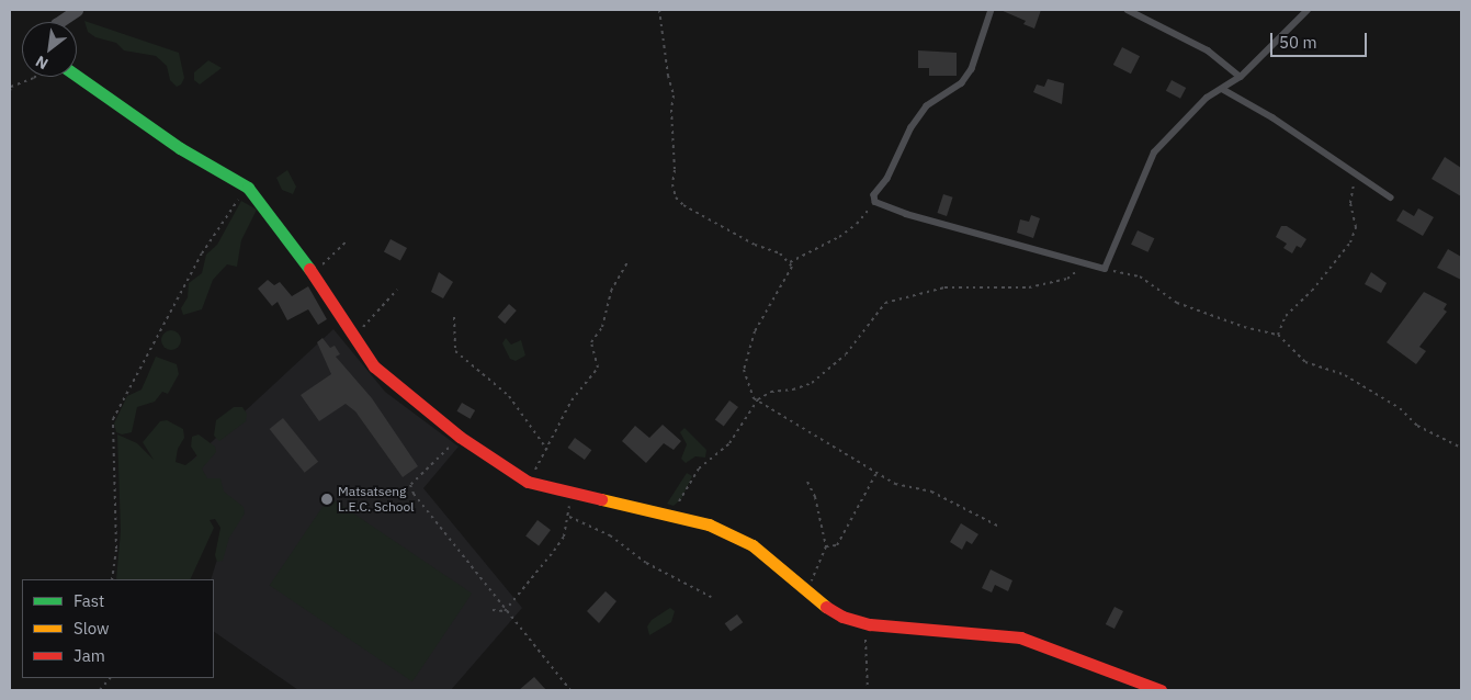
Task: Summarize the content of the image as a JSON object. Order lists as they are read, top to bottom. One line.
{"places":["Matsatseng L.E.C. School"],"legend":["Fast","Slow","Jam"],"scale_bar":"50 m","north":"bottom left"}
